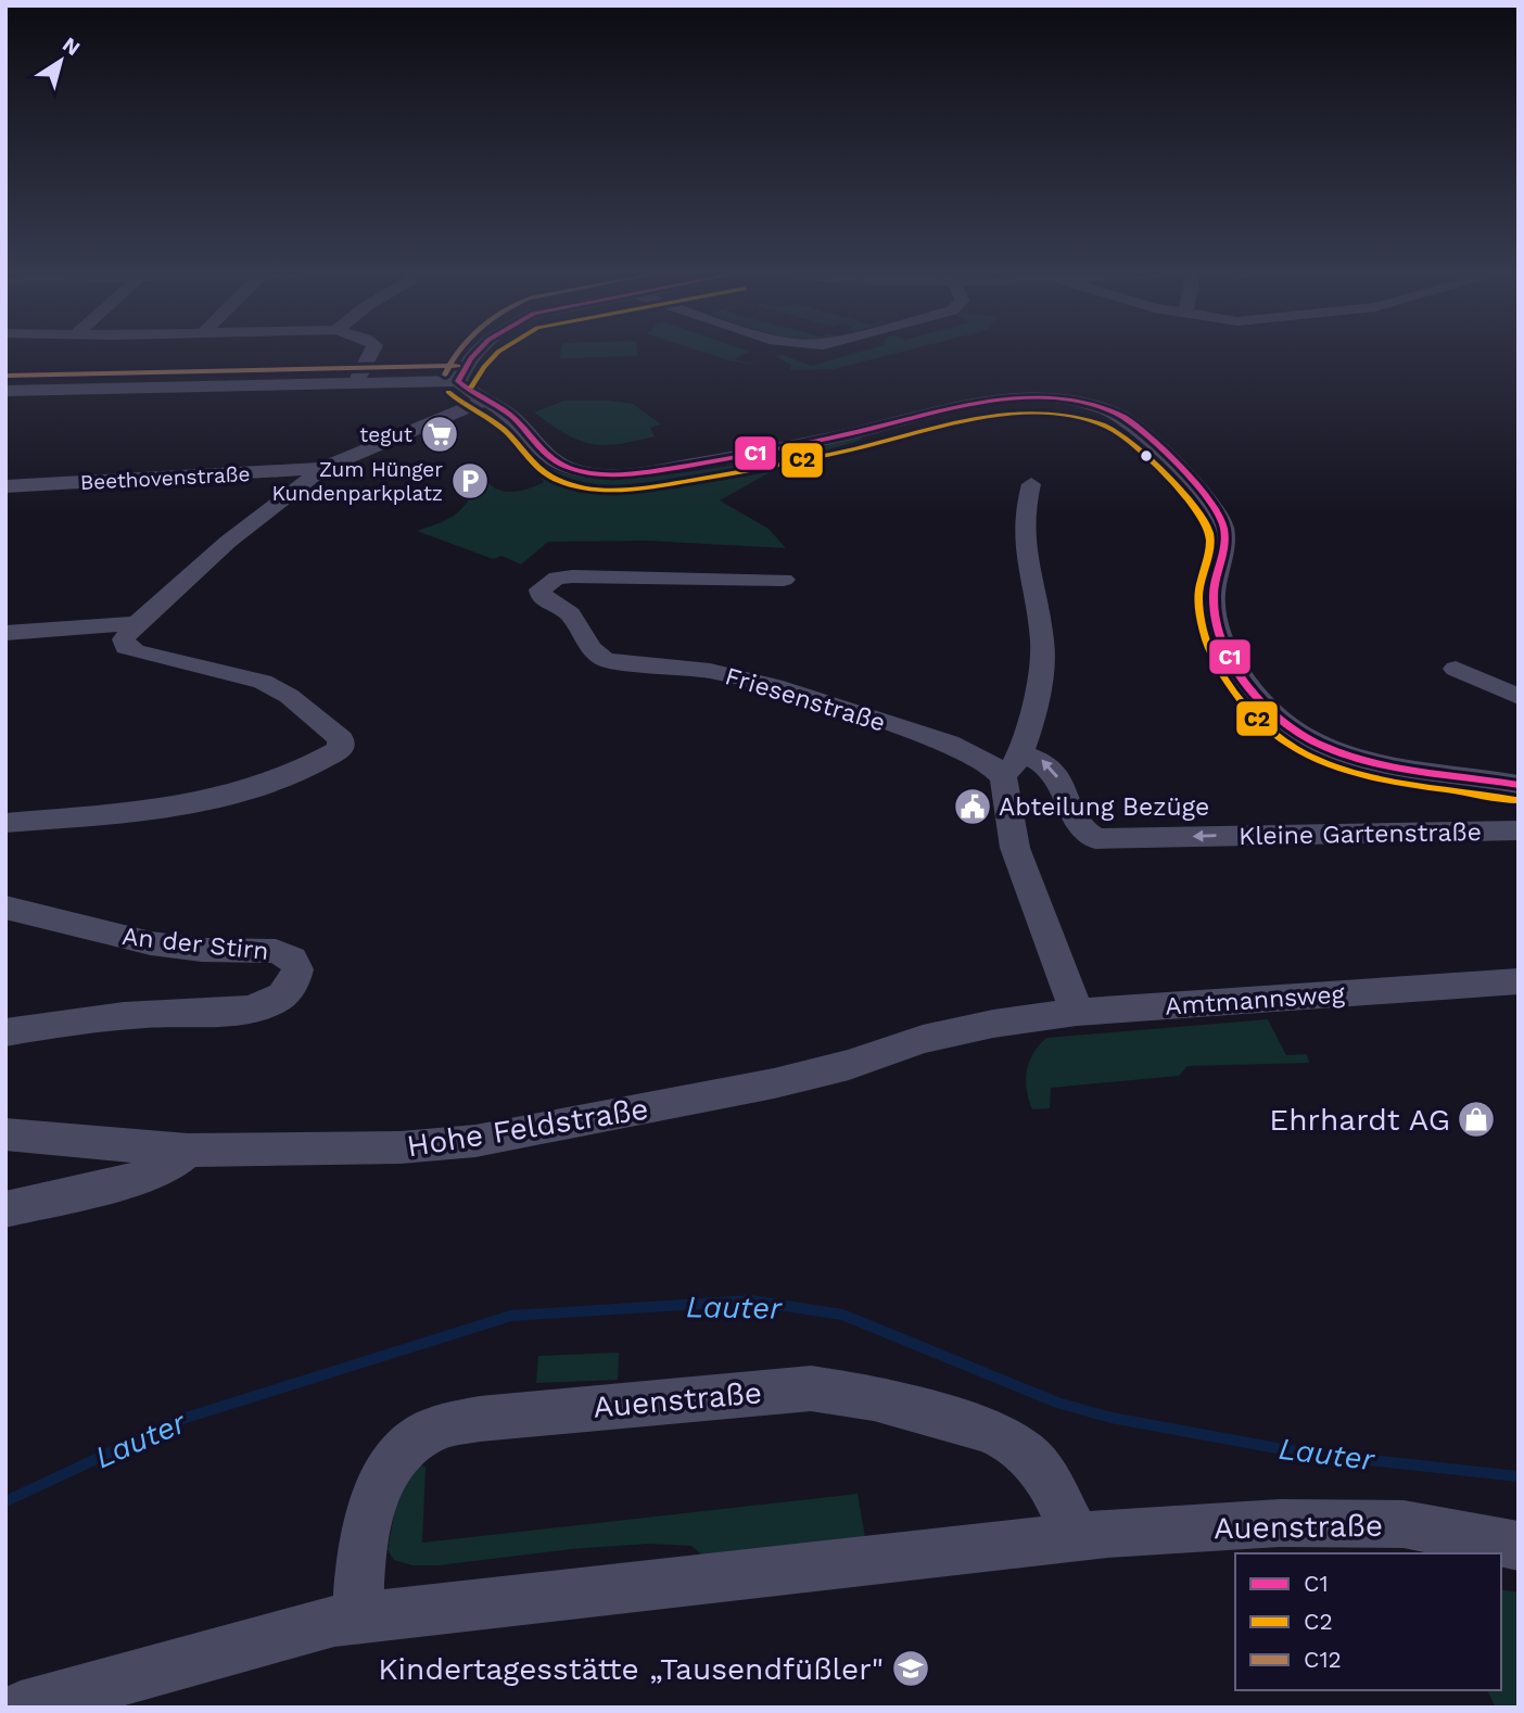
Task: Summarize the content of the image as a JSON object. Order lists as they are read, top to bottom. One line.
{"streets":{"street":["Beethovenstraße","Friesenstraße","Kleine Gartenstraße","An der Stirn","Amtmannsweg","Hohe Feldstraße","Auenstraße"]},"crossings":[["Friesenstraße","Kleine Gartenstraße"],["Amtmannsweg","Hohe Feldstraße"]],"one_way":["Kleine Gartenstraße"],"water":["Lauter"],"places":{"supermarket":["tegut"],"parking":["Zum Hünger Kundenparkplatz"],"public building":["Abteilung Bezüge"],"shop":["Ehrhardt AG"],"school or university":["Kindertagesstätte „Tausendfüßler\""]},"lines":["transit line C1","transit line C2","transit line C12"],"legend":["C1","C2","C12"],"north":"top right"}
